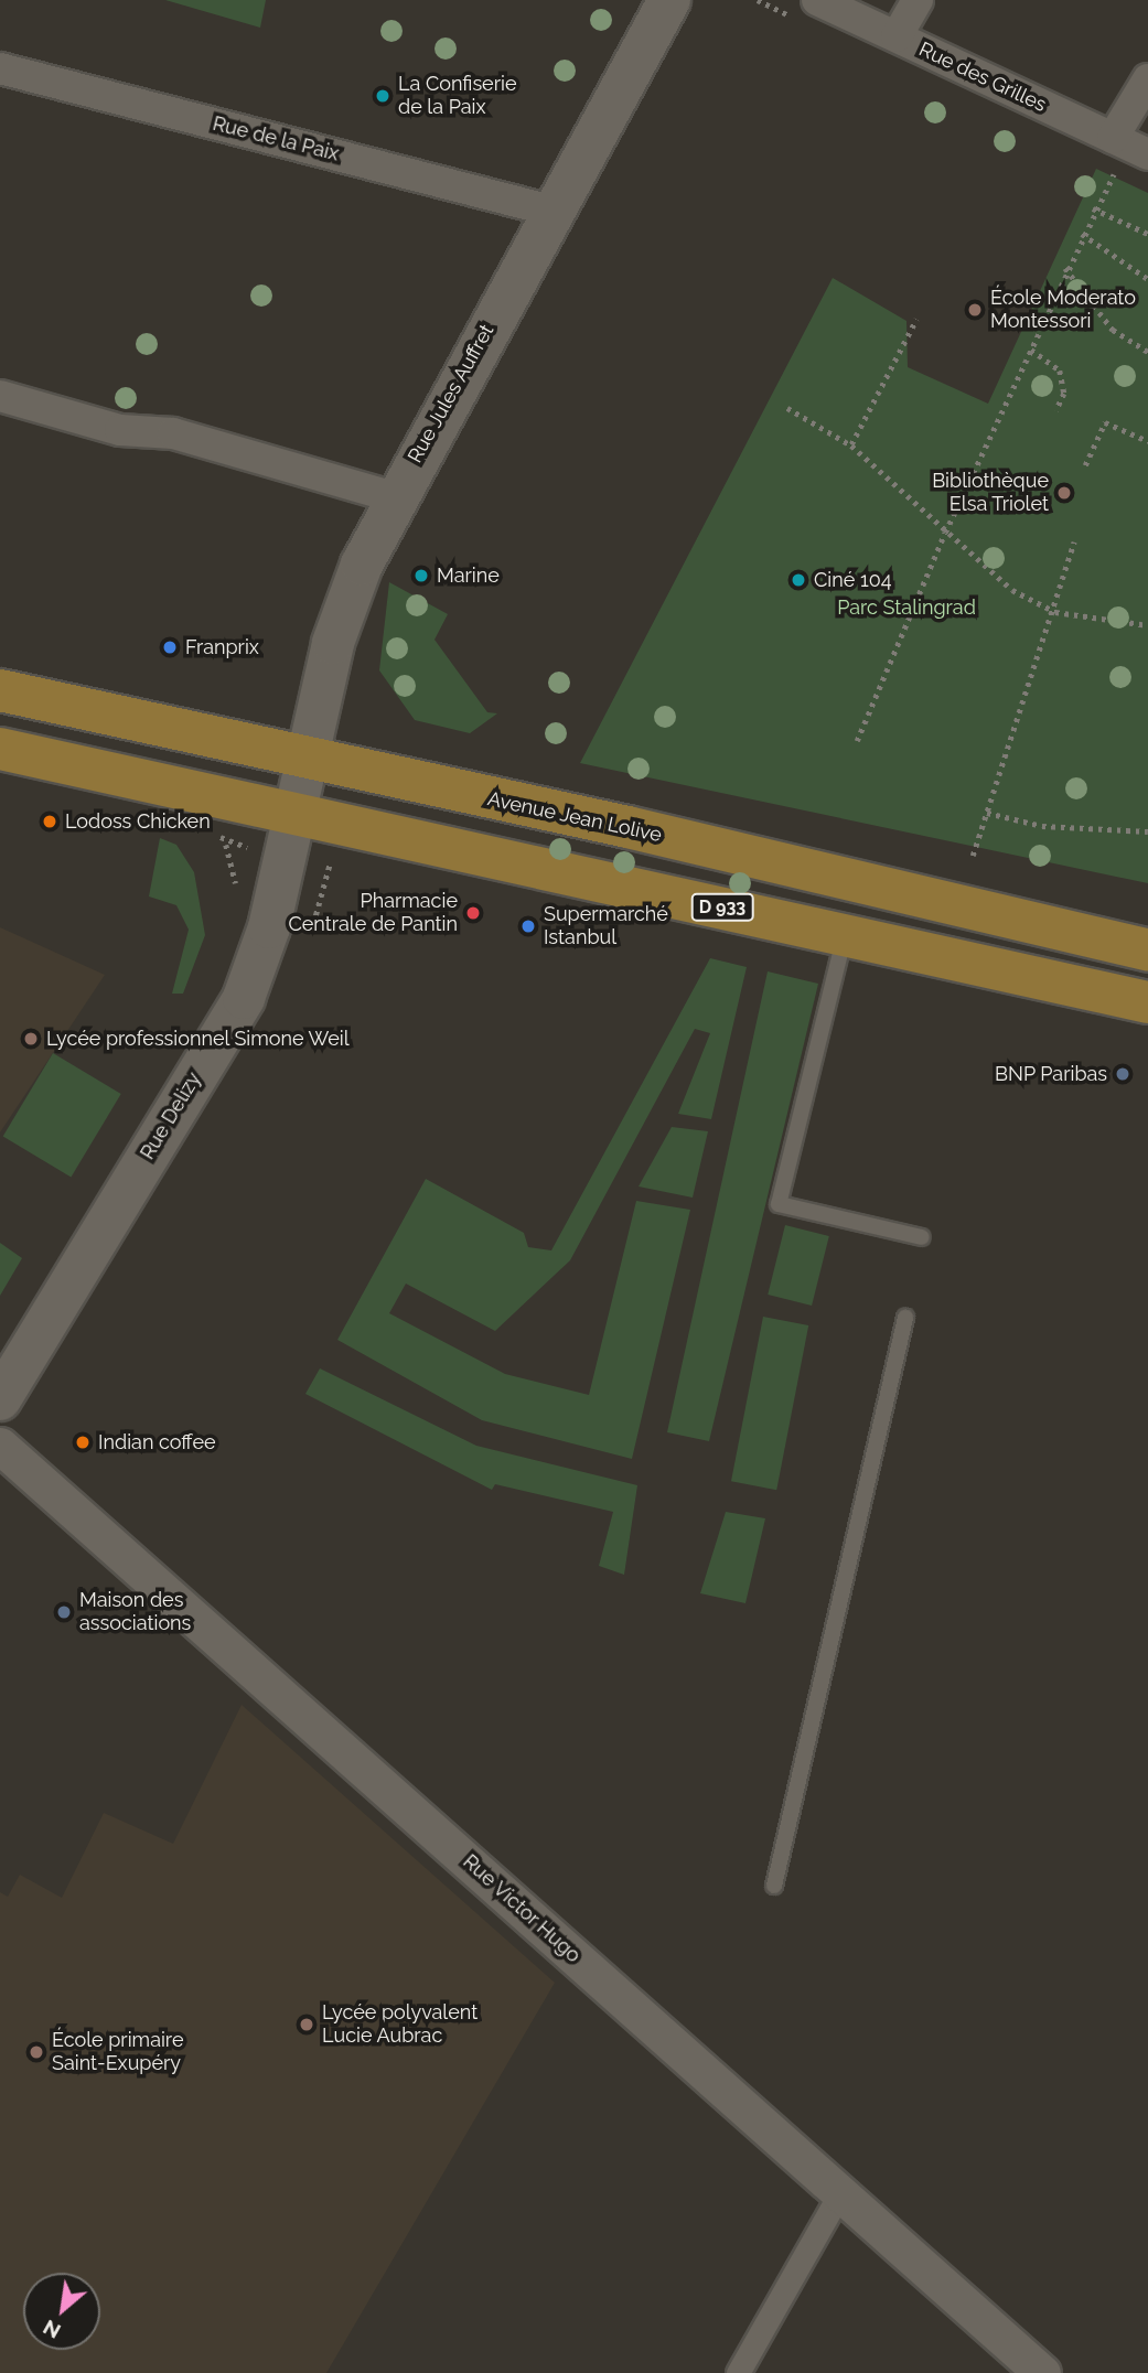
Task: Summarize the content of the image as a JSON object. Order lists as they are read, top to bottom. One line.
{"streets":{"main road":["Rue Jules Auffret","Avenue Jean Lolive","D 933","Rue Delizy"],"street":["Rue des Grilles","Rue de la Paix","Rue Victor Hugo"]},"crossings":[["Rue de la Paix","Rue Jules Auffret"],["Rue Jules Auffret","Avenue Jean Lolive"],["Rue Jules Auffret","D 933"],["Rue Jules Auffret","Rue Delizy"],["D 933","Rue Delizy"]],"parks":["Parc Stalingrad"],"places":["La Confiserie de la Paix","École Moderato Montessori","Bibliothèque Elsa Triolet","Marine","Ciné 104","Franprix","Lodoss Chicken","Pharmacie Centrale de Pantin","Supermarché Istanbul","Lycée professionnel Simone Weil","BNP Paribas","Indian coffee","Maison des associations","Lycée polyvalent Lucie Aubrac","École primaire Saint-Exupéry"],"north":"bottom left"}
